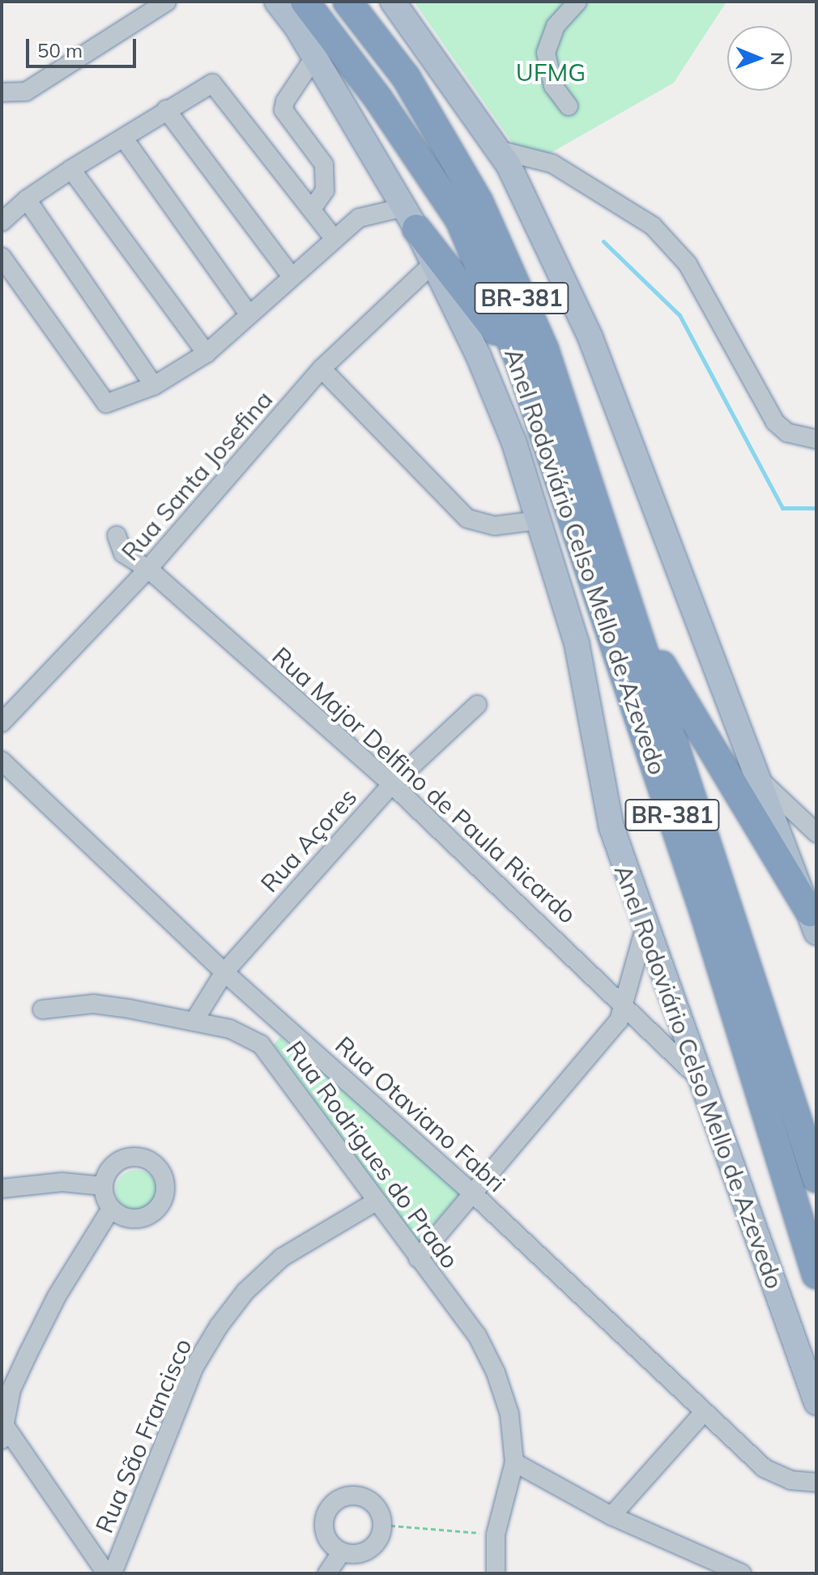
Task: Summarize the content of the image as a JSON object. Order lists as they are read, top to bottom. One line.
{"streets":{"highway":["BR-381","Anel Rodoviário Celso Mello de Azevedo"],"street":["Rua Santa Josefina","Rua Major Delfino de Paula Ricardo","Rua Açores","Rua Otaviano Fabri","Rua Rodrigues do Prado","Rua São Francisco"]},"crossings":[["Rua Santa Josefina","Anel Rodoviário Celso Mello de Azevedo"],["Rua Santa Josefina","Rua Major Delfino de Paula Ricardo"],["Anel Rodoviário Celso Mello de Azevedo","Rua Major Delfino de Paula Ricardo"],["Rua Major Delfino de Paula Ricardo","Rua Açores"],["Rua Açores","Rua Otaviano Fabri"],["Rua Açores","Rua Rodrigues do Prado"],["Rua Rodrigues do Prado","Rua São Francisco"]],"parks":["UFMG"],"scale_bar":"50 m","north":"right"}
